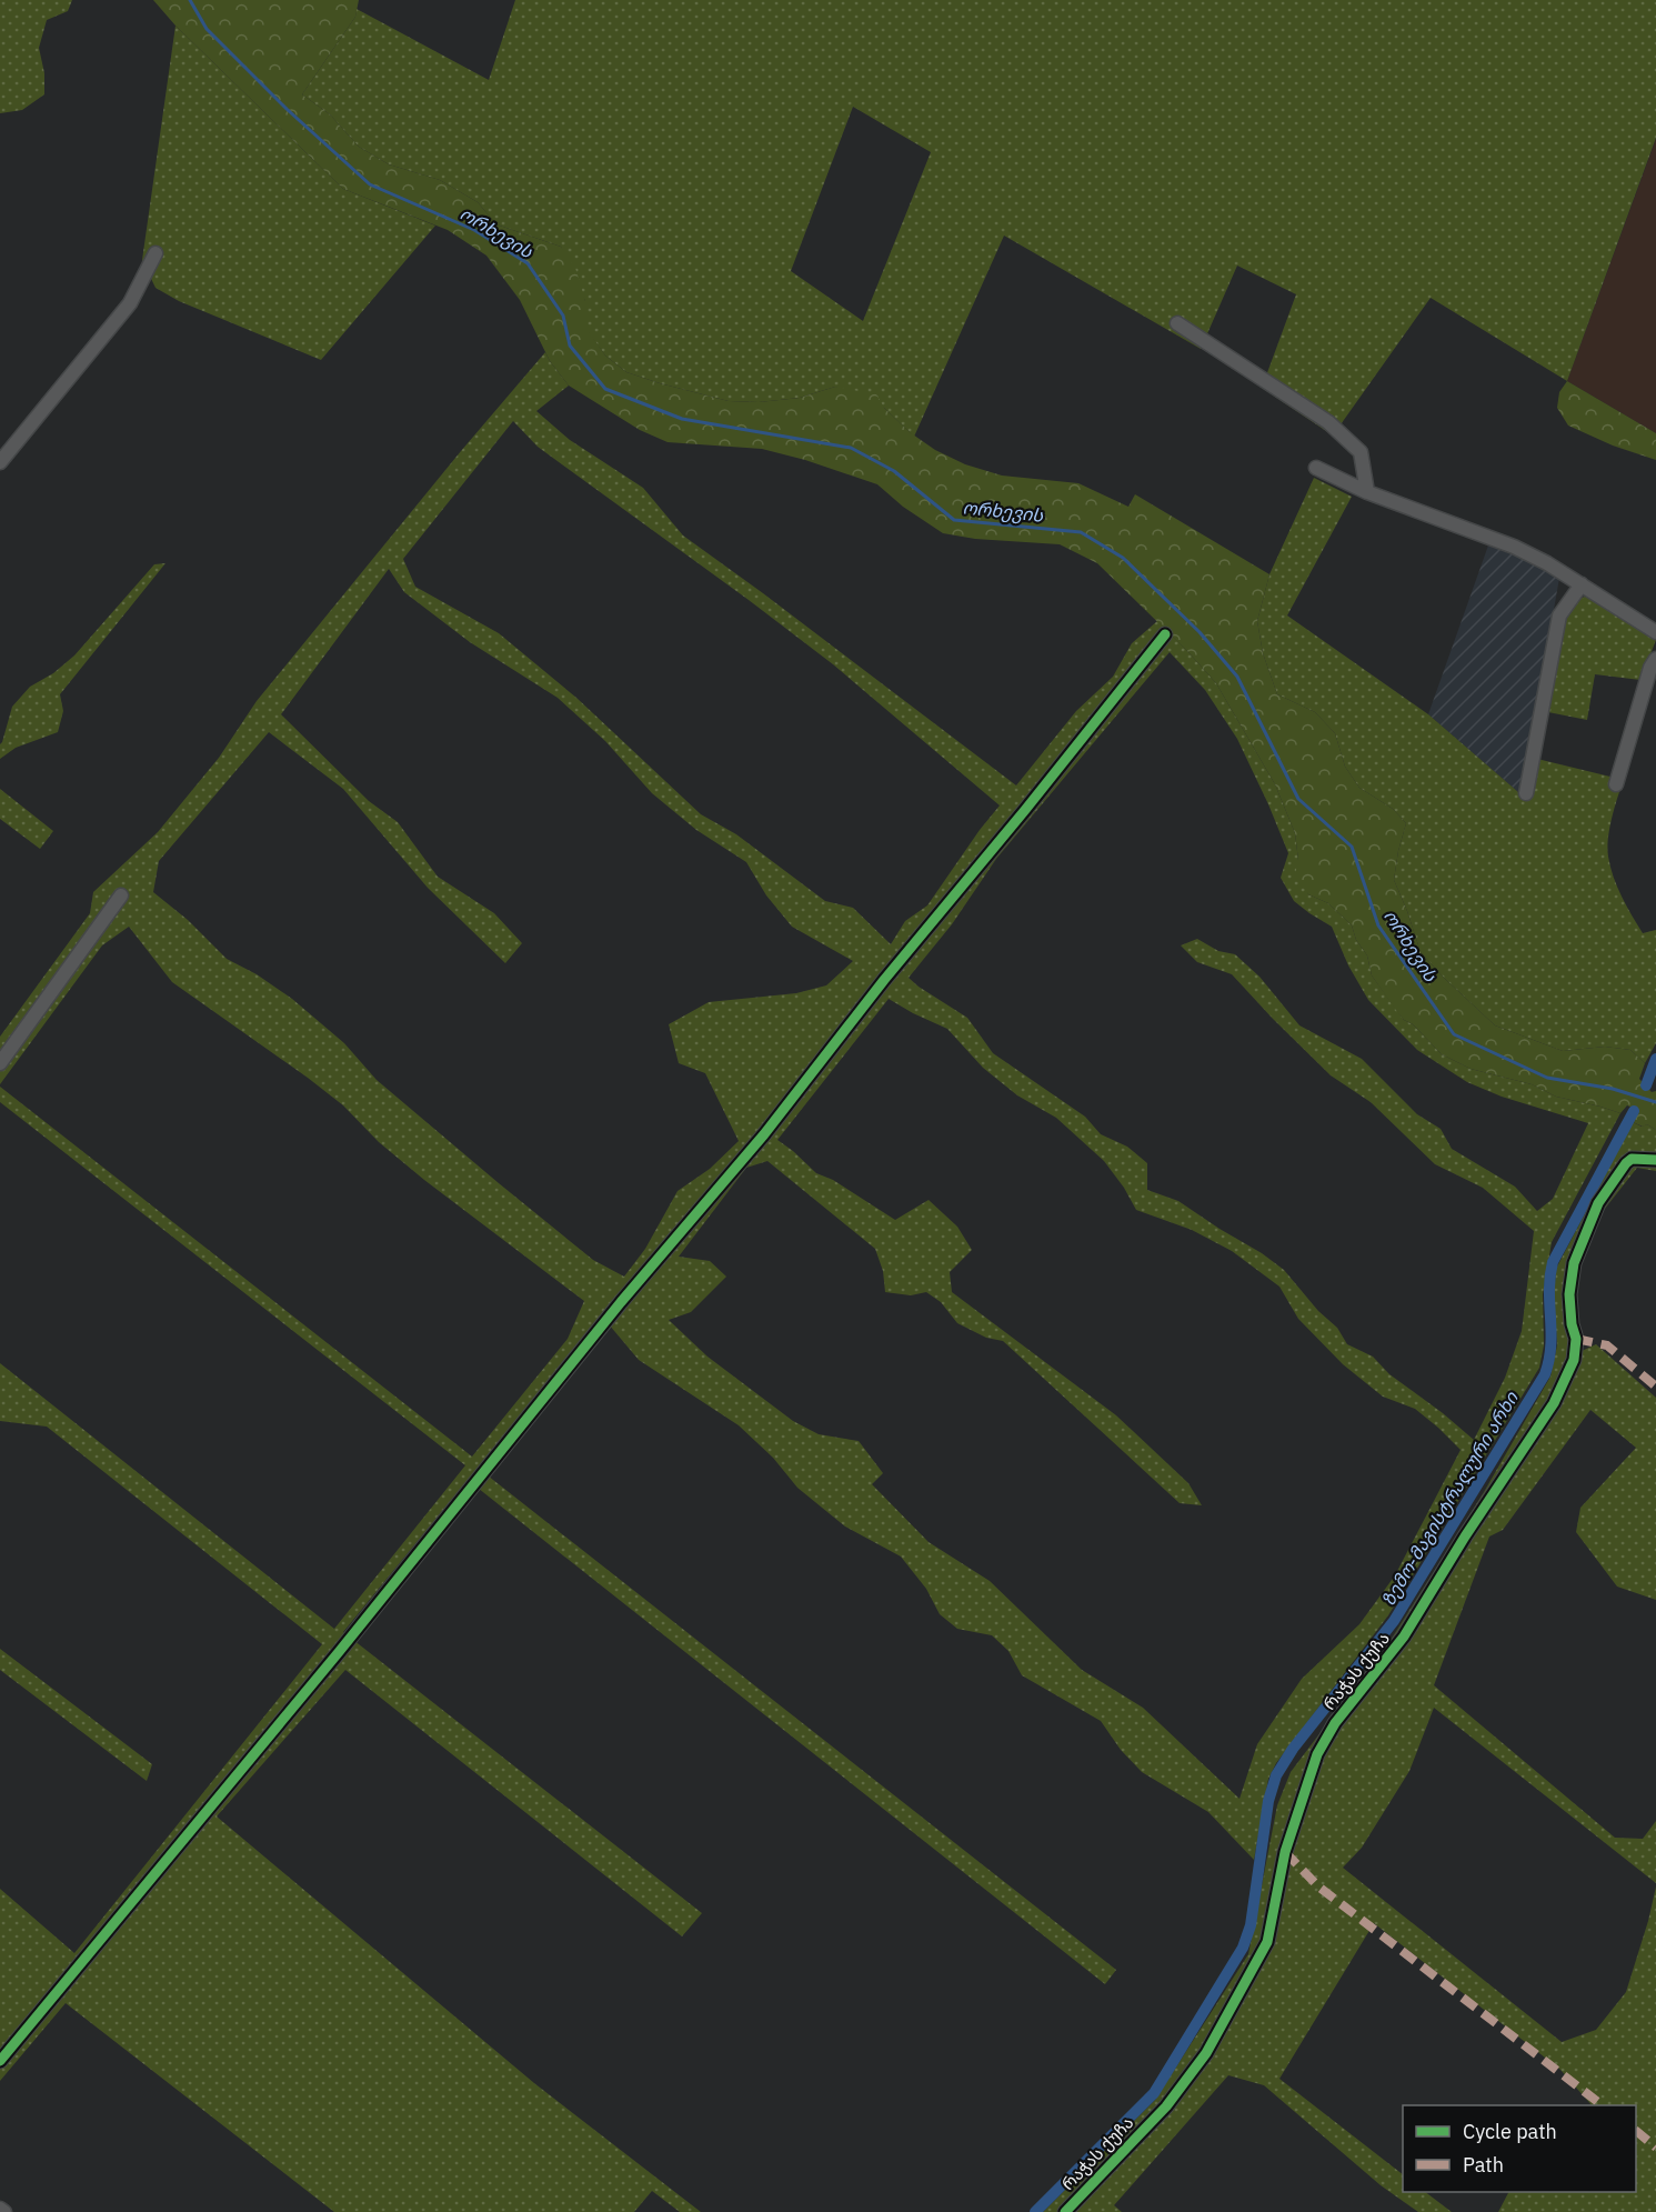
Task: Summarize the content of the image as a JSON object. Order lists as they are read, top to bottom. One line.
{"streets":{"street":["რაჭას ქუჩა"]},"water":["ორხევის","ზემო-მაგისტრალური არხი"],"legend":["Cycle path","Path"]}
